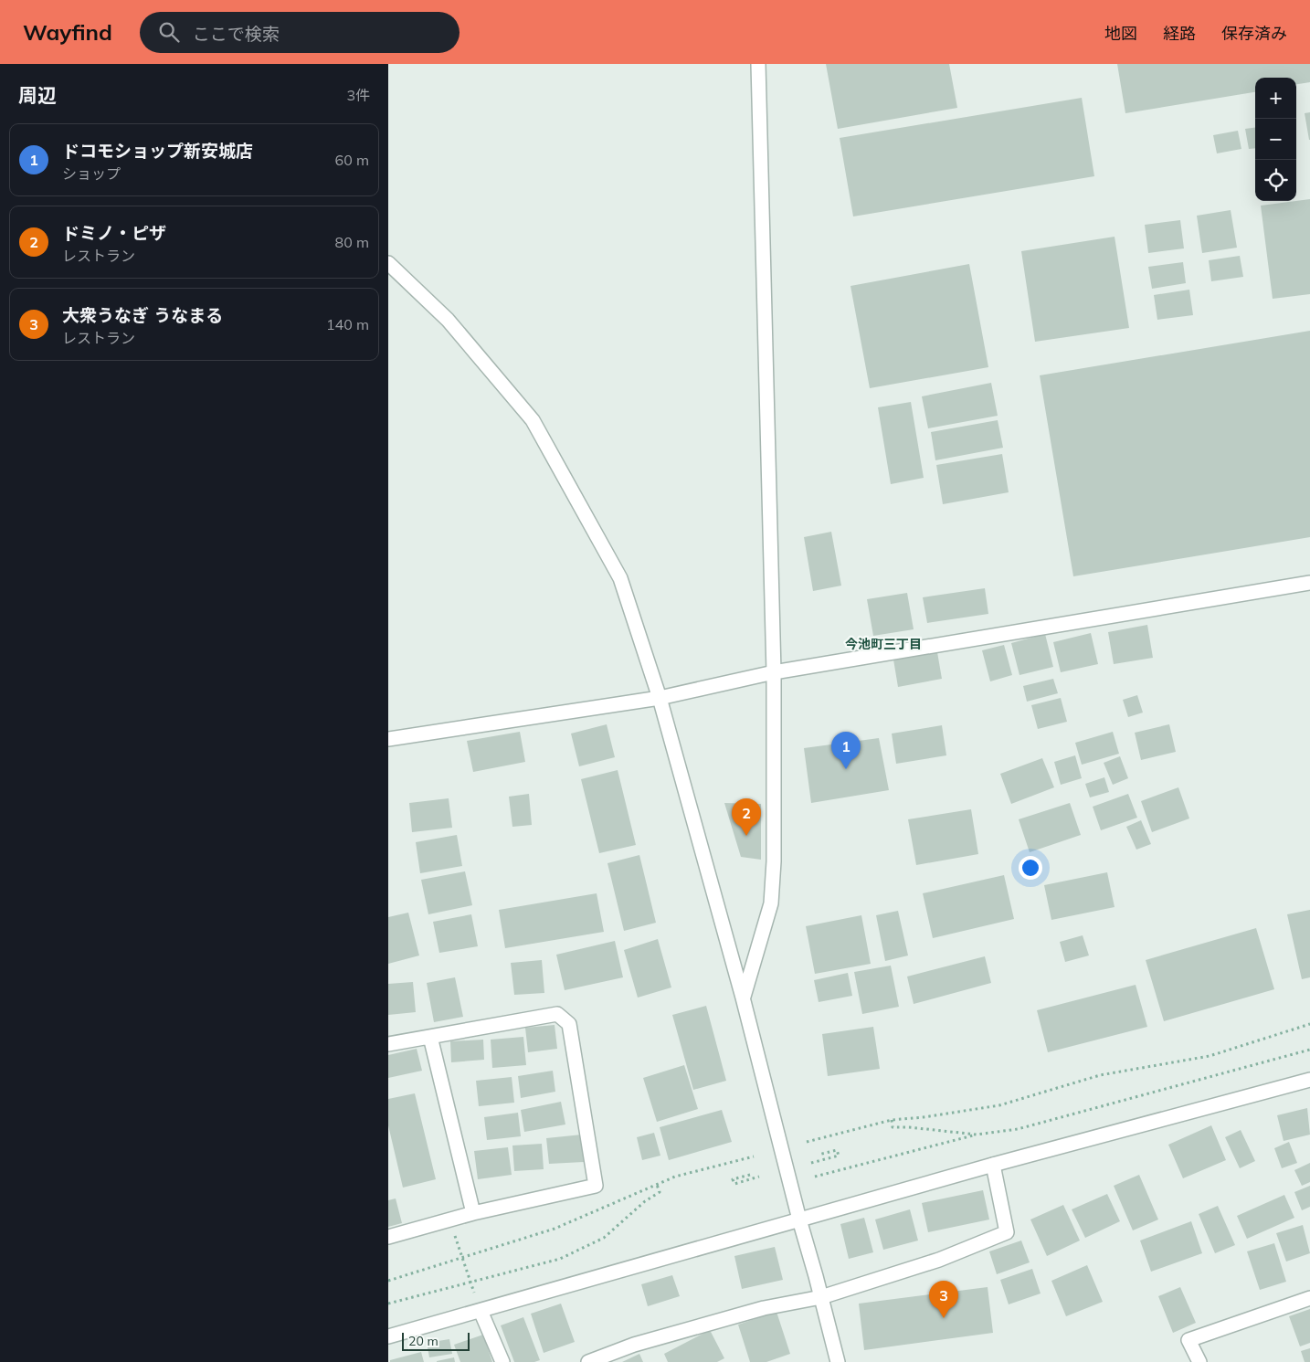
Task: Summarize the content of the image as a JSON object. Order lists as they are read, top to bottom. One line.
{"districts":["今池町三丁目"],"scale_bar":"20 m","page":{"header":"Wayfind","search":"ここで検索","nav":["地図","経路","保存済み"],"heading":["周辺","3件"],"map_buttons":["+","−"],"list":[{"mark":"1","name":"ドコモショップ新安城店","note":"ショップ","value":"60 m"},{"mark":"2","name":"ドミノ・ピザ","note":"レストラン","value":"80 m"},{"mark":"3","name":"大衆うなぎ うなまる","note":"レストラン","value":"140 m"}],"pins":["1","2","3"],"scale":"20 m"}}
